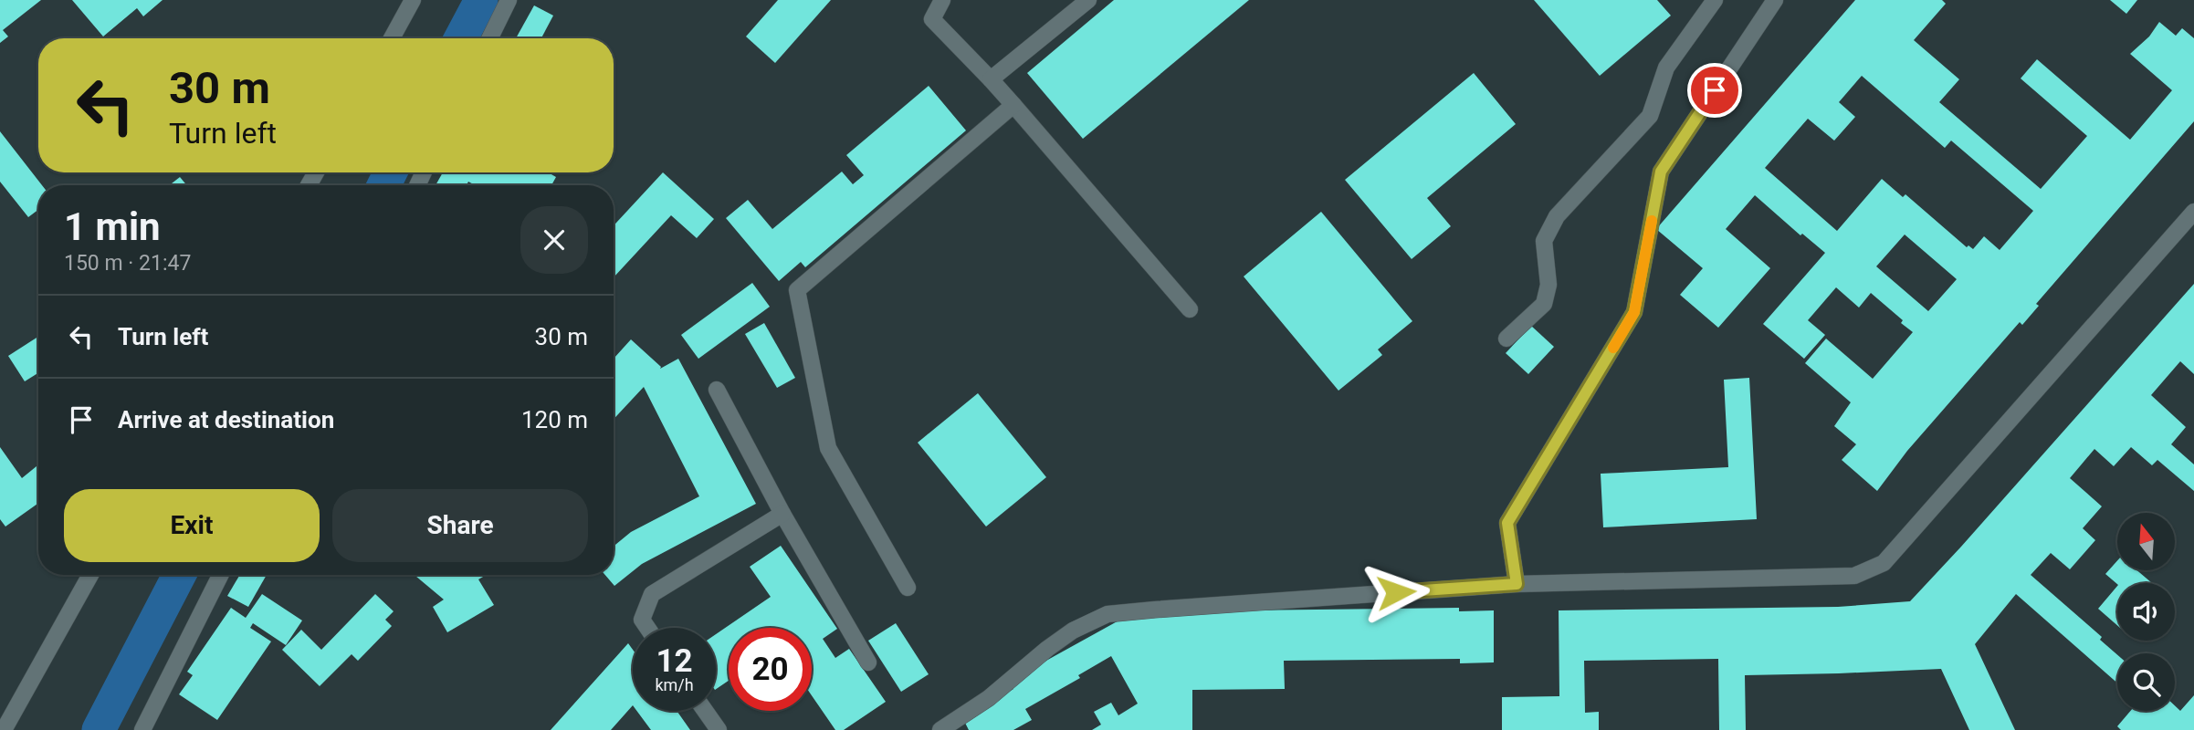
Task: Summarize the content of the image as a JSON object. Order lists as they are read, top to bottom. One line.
{"north":"top","page":{"turn":["30 m","Turn left"],"heading":["1 min","150 m · 21:47"],"list":[{"name":"Turn left","value":"30 m"},{"name":"Arrive at destination","value":"120 m"}],"buttons":["Exit","Share"],"speed":"12 km/h","limit":"20"}}
